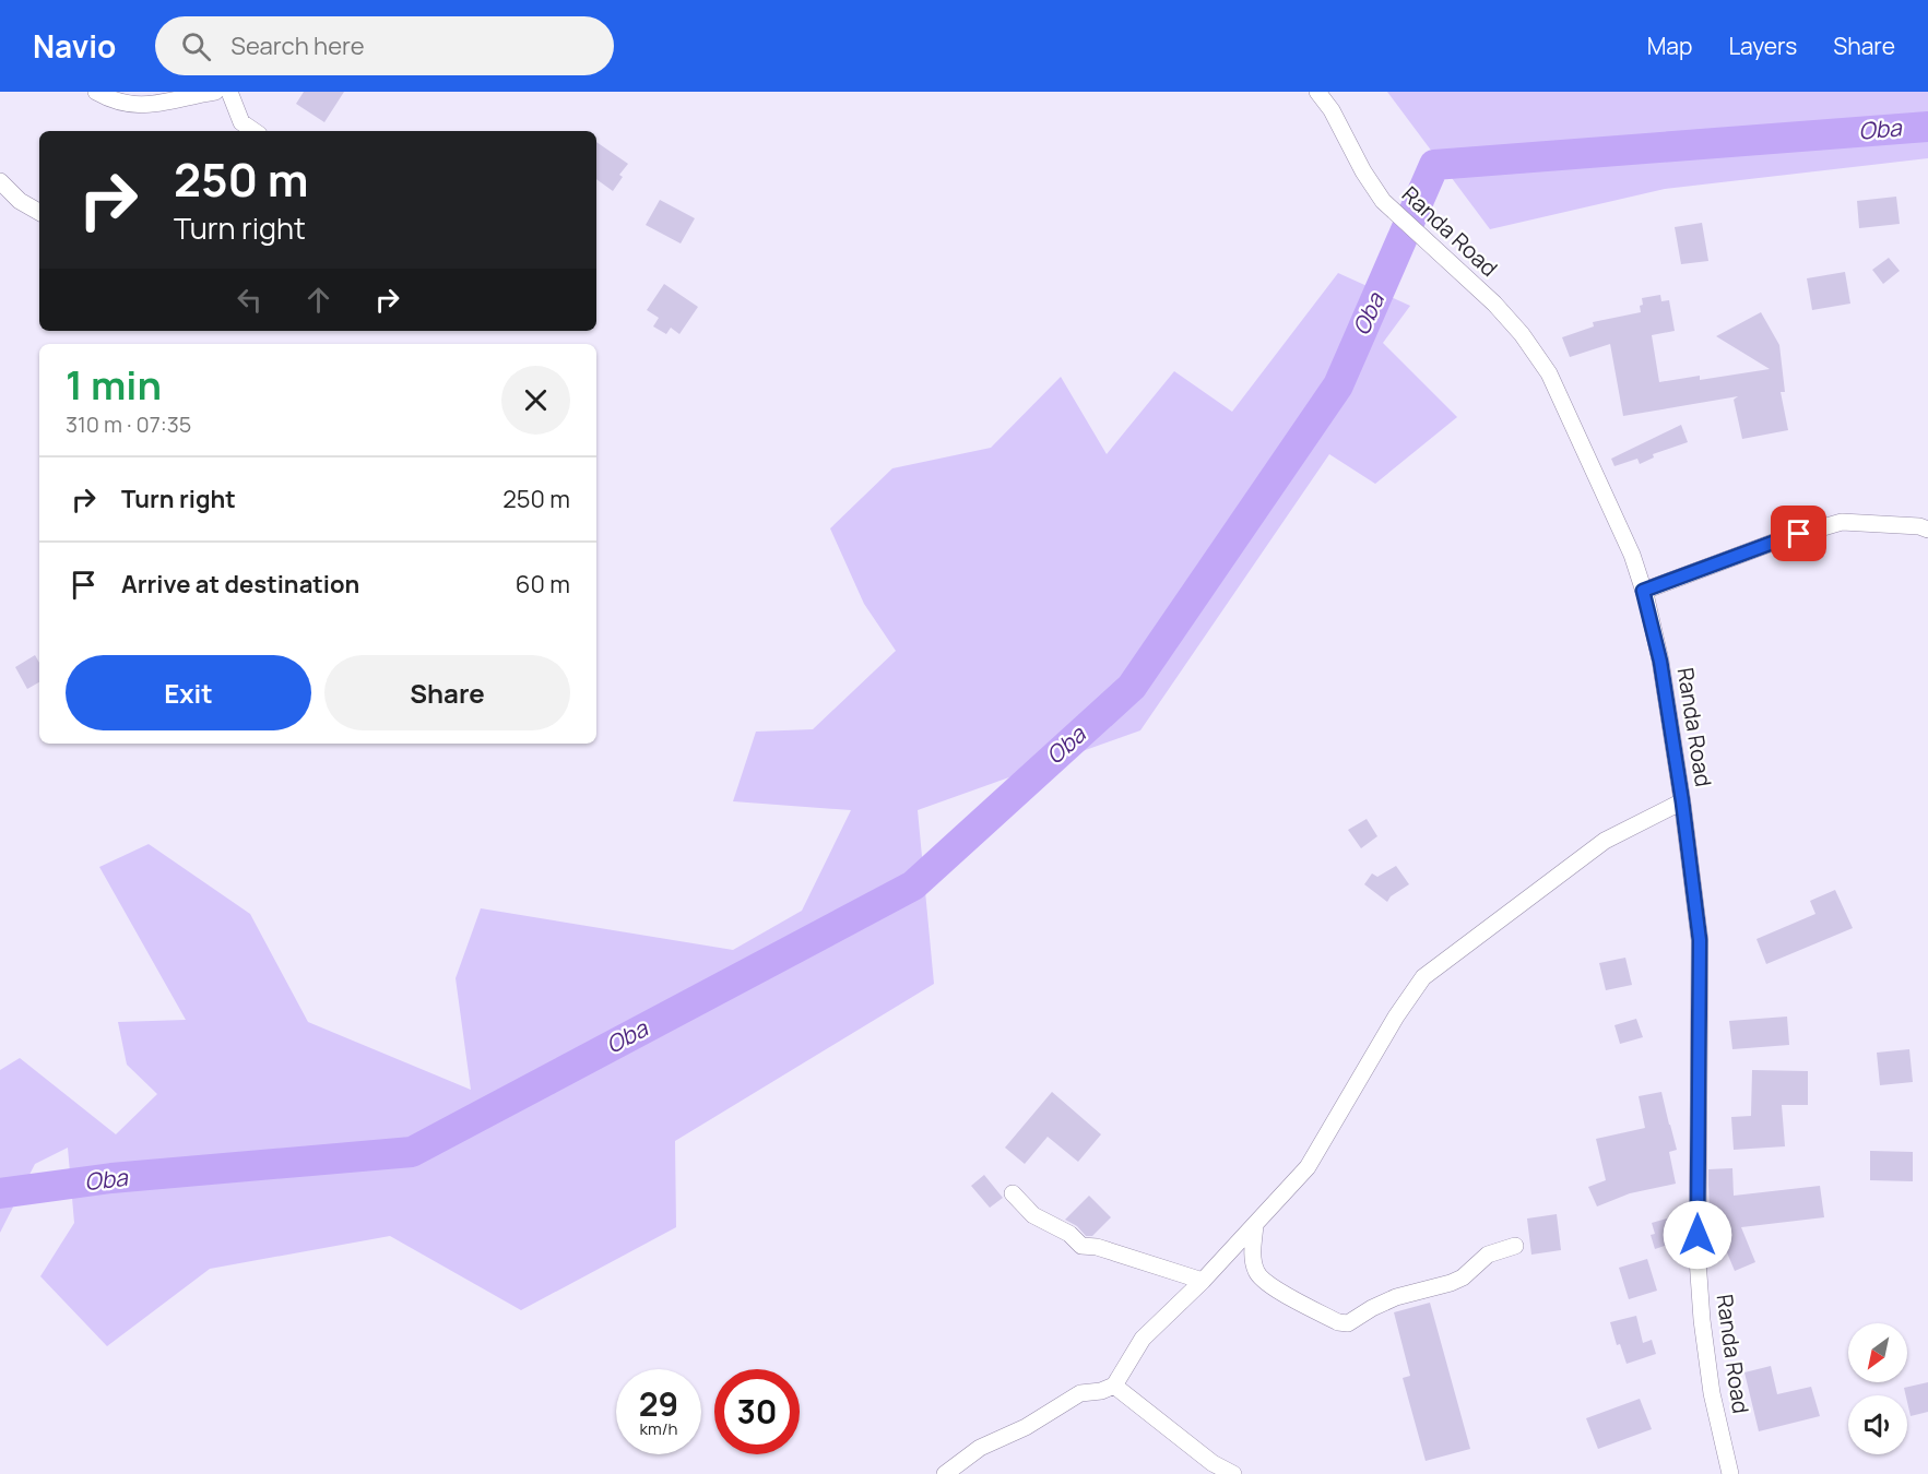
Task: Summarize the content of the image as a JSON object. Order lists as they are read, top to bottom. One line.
{"streets":{"street":["Randa Road"]},"water":["Oba"],"north":"bottom left","page":{"header":"Navio","search":"Search here","nav":["Map","Layers","Share"],"turn":["250 m","Turn right"],"heading":["1 min","310 m · 07:35"],"list":[{"name":"Turn right","value":"250 m"},{"name":"Arrive at destination","value":"60 m"}],"buttons":["Exit","Share"],"speed":"29 km/h","limit":"30"}}
